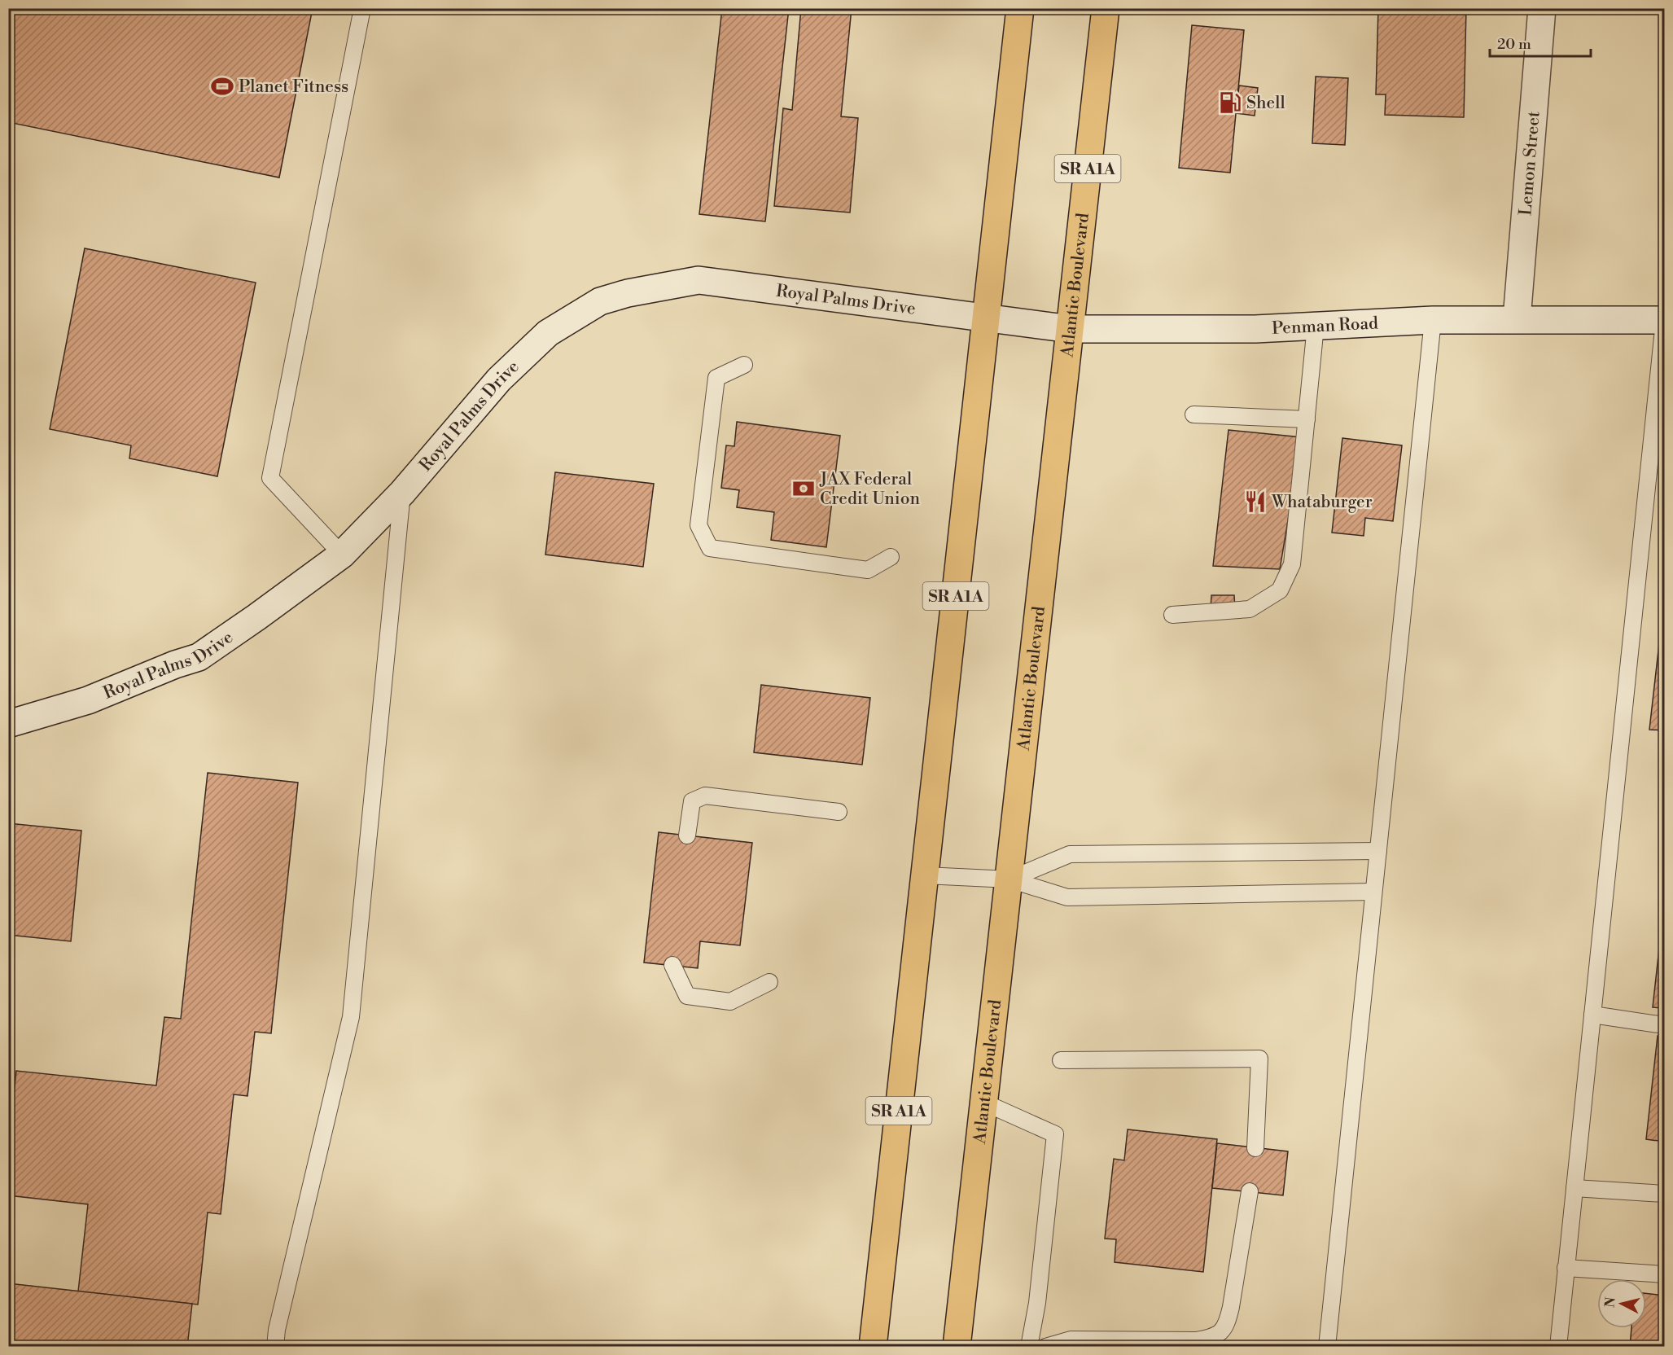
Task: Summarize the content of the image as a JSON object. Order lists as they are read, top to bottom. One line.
{"streets":{"highway":["SR A1A","Atlantic Boulevard"],"street":["Lemon Street","Royal Palms Drive","Penman Road"]},"crossings":[["Lemon Street","Penman Road"],["SR A1A","Royal Palms Drive"],["SR A1A","Penman Road"],["Atlantic Boulevard","Penman Road"],["Royal Palms Drive","Penman Road"]],"places":{"sports":["Planet Fitness"],"fuel station":["Shell"],"bank":["JAX Federal Credit Union"],"restaurant":["Whataburger"]},"scale_bar":"20 m","north":"left"}
